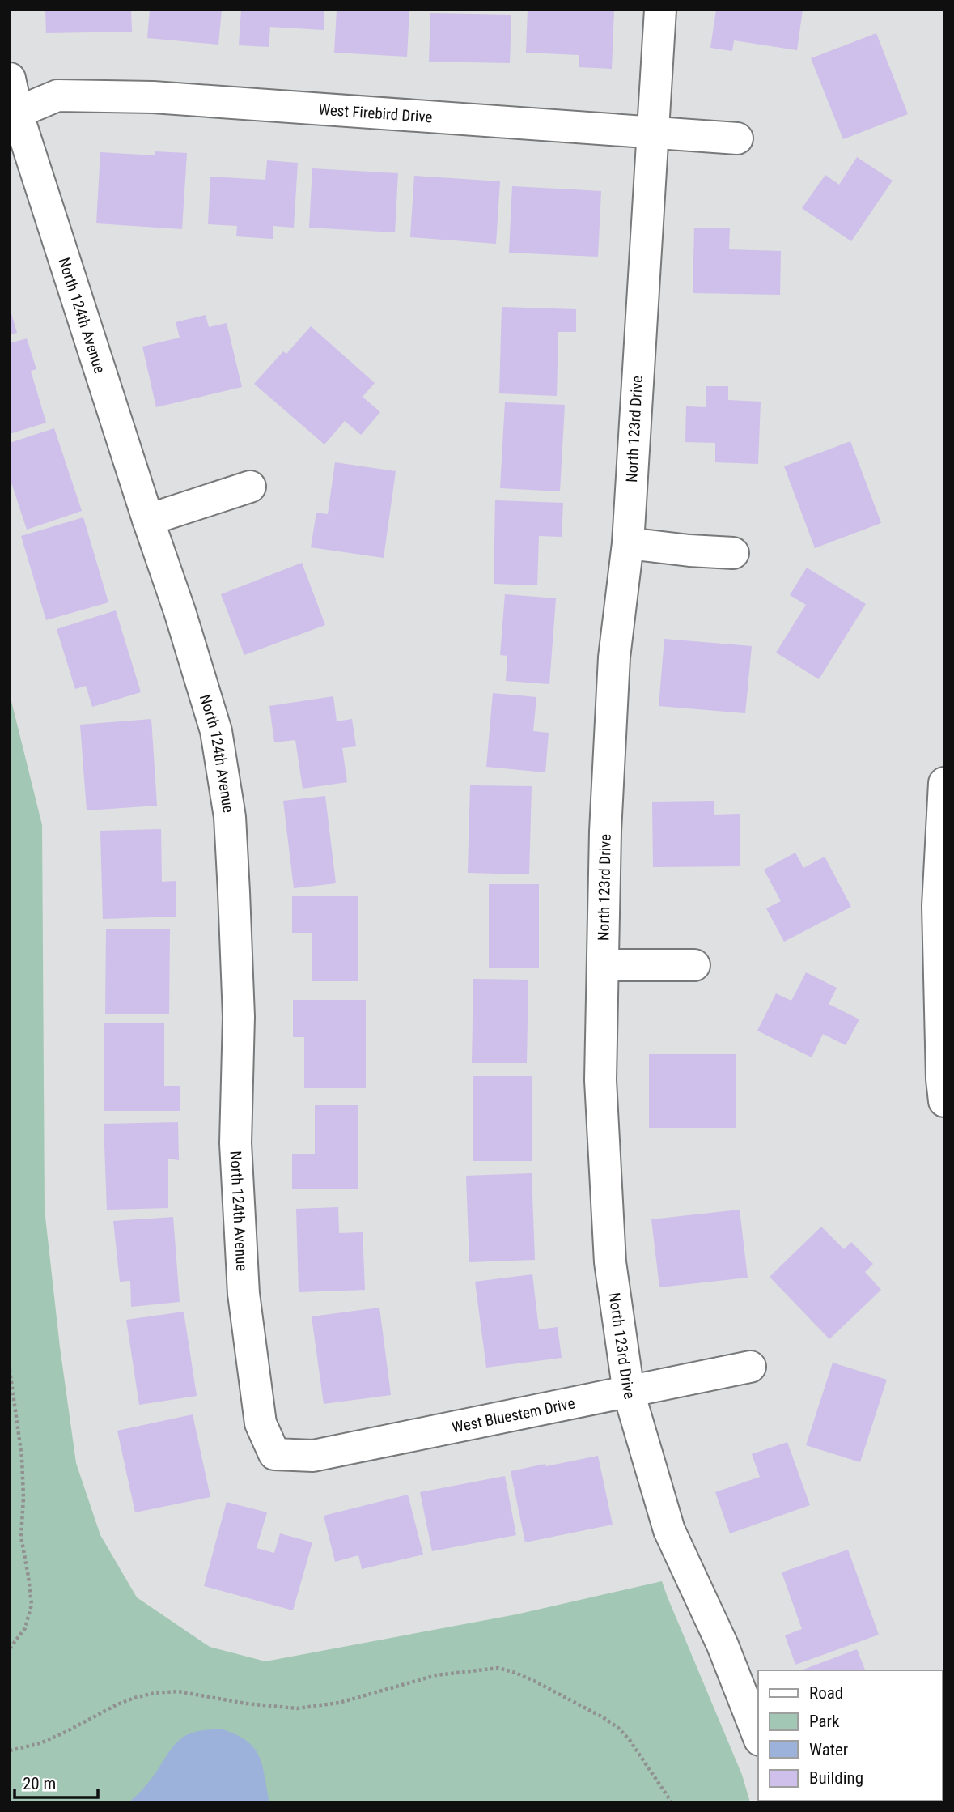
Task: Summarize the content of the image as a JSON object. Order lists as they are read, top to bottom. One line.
{"streets":{"street":["West Firebird Drive","North 124th Avenue","North 123rd Drive","West Bluestem Drive"]},"crossings":[["West Firebird Drive","North 124th Avenue"],["West Firebird Drive","North 123rd Drive"],["North 124th Avenue","West Bluestem Drive"],["North 123rd Drive","West Bluestem Drive"]],"legend":["Road","Park","Water","Building"],"scale_bar":"20 m"}
